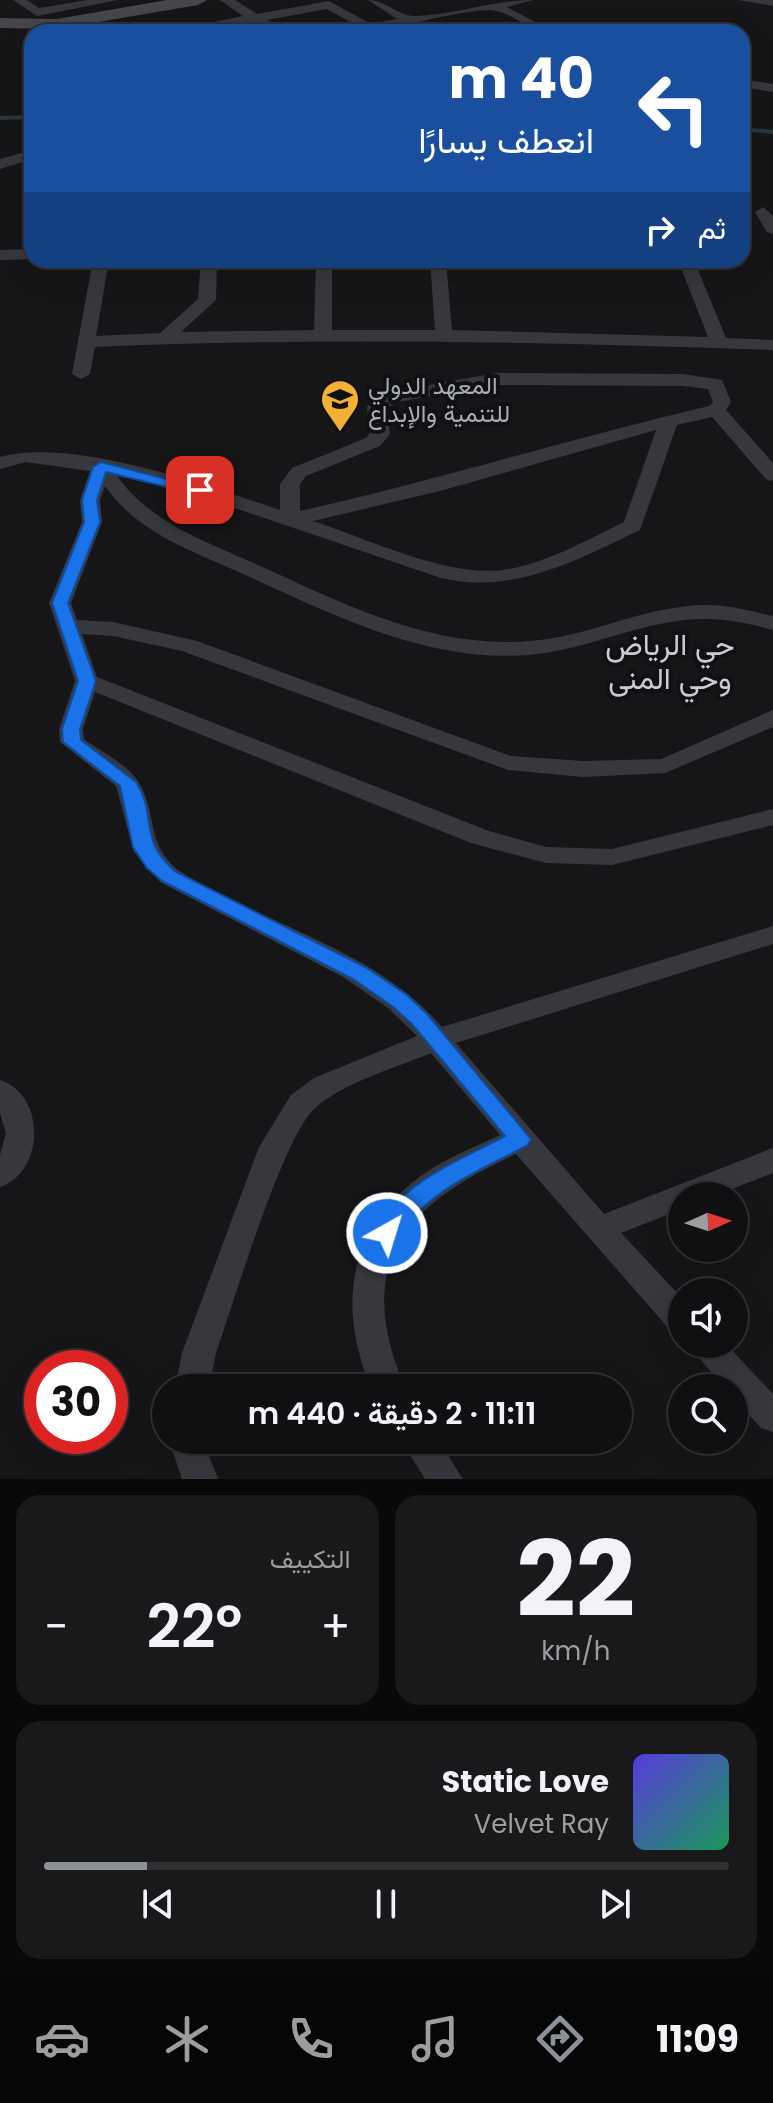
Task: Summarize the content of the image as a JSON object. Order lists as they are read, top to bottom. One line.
{"districts":["حي الرياض وحي المنى"],"places":{"school or university":["المعهد الدولي للتنمية والإبداع"]},"north":"right","page":{"turn":["40 m","انعطف يسارًا"],"then":"ثم","limit":"30","trip":"11:11 · 2 دقيقة · 440 m","tile":[["22","km/h"],"التكييف"],"heat":["−","22°","+"],"song":["Static Love","Velvet Ray"],"tabs":"11:09"}}
